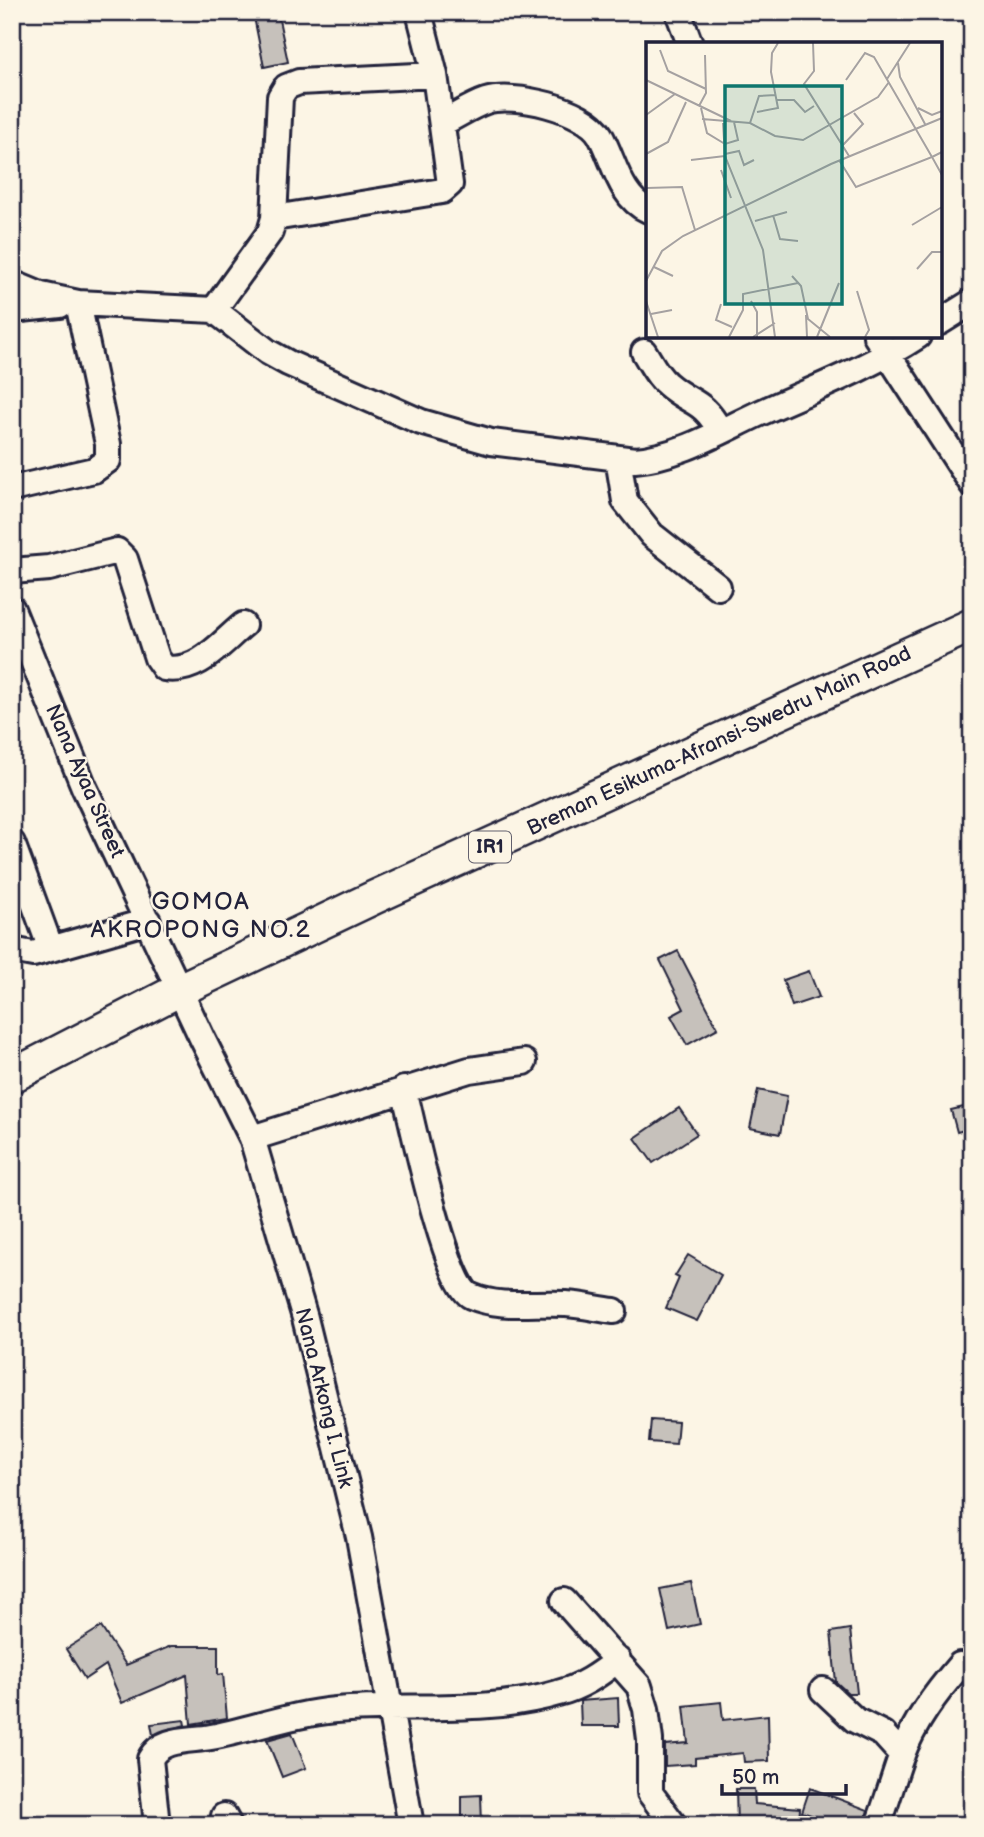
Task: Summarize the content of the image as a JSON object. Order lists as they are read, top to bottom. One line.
{"streets":{"main road":["Breman Esikuma-Afransi-Swedru Main Road","IR1"],"street":["Nana Ayaa Street","Nana Arkong I. Link"]},"crossings":[["Breman Esikuma-Afransi-Swedru Main Road","Nana Ayaa Street"],["Breman Esikuma-Afransi-Swedru Main Road","Nana Arkong I. Link"],["Nana Ayaa Street","Nana Arkong I. Link"]],"districts":["GOMOA AKROPONG NO.2"],"scale_bar":"50 m"}
